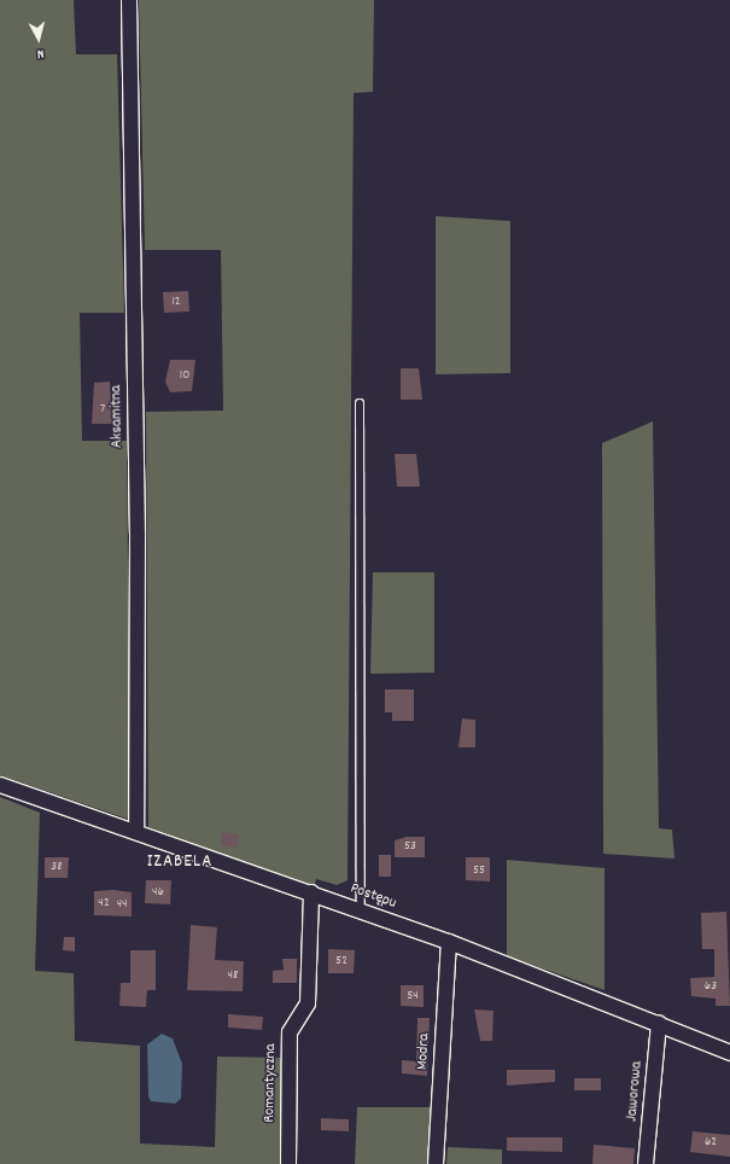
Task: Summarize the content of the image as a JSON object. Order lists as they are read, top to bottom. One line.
{"streets":{"street":["Aksamitna","Postępu","Modra","Romantyczna","Jaworowa"]},"crossings":[["Aksamitna","Postępu"],["Postępu","Modra"],["Postępu","Romantyczna"],["Postępu","Jaworowa"]],"districts":["IZABELA"],"house_numbers":["12","10","7","53","38","55","46","42","44","52","48","63","54","62"],"north":"bottom"}
